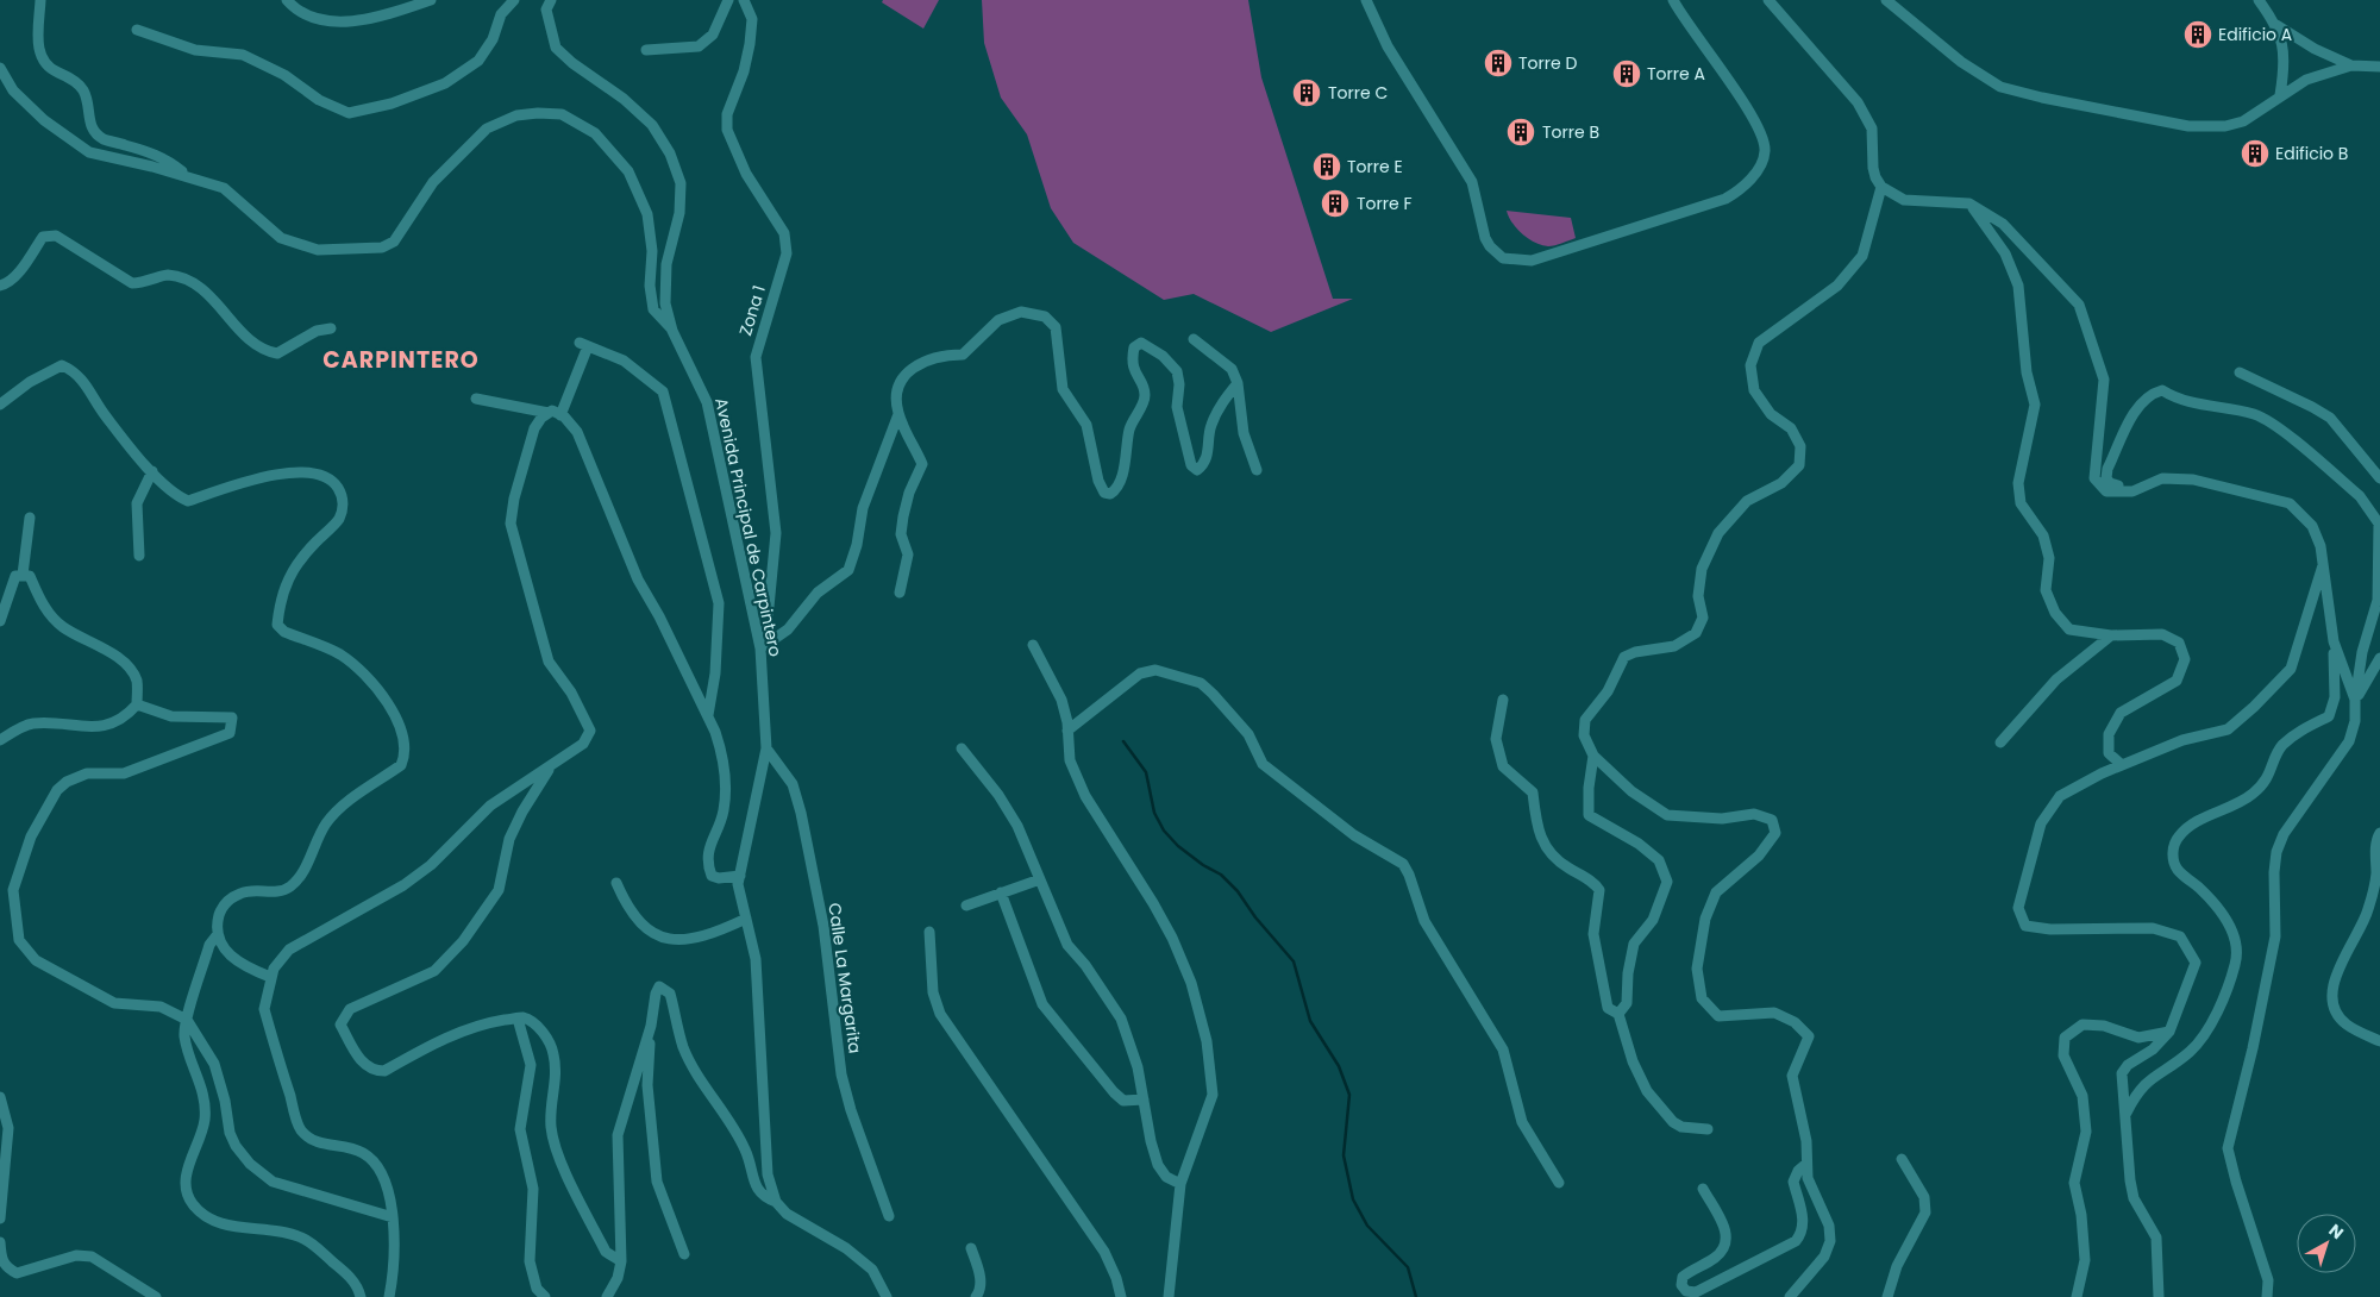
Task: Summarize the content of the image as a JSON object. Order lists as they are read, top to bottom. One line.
{"streets":{"street":["Zona 1","Avenida Principal de Carpintero","Calle La Margarita"]},"crossings":[["Zona 1","Avenida Principal de Carpintero"],["Avenida Principal de Carpintero","Calle La Margarita"]],"districts":["CARPINTERO"],"places":{"building":["Edificio A","Torre D","Torre A","Torre C","Torre B","Edificio B","Torre E","Torre F"]},"north":"top right"}
